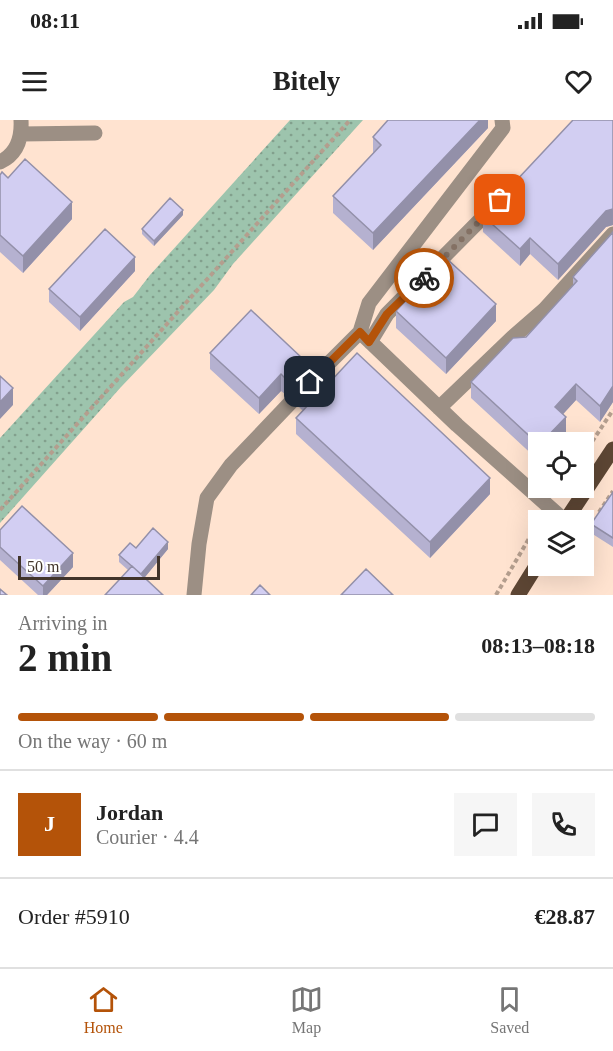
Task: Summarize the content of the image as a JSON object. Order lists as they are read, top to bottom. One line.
{"scale_bar":"50 m","page":{"status":"08:11","header":"Bitely","scale":"50 m","heading":["2 min","Arriving in","08:13–08:18"],"panel":["Jordan","Courier · 4.4","Order #5910","€28.87"],"bar":"On the way · 60 m","round":"J","tabs":["Home","Map","Saved"]}}
